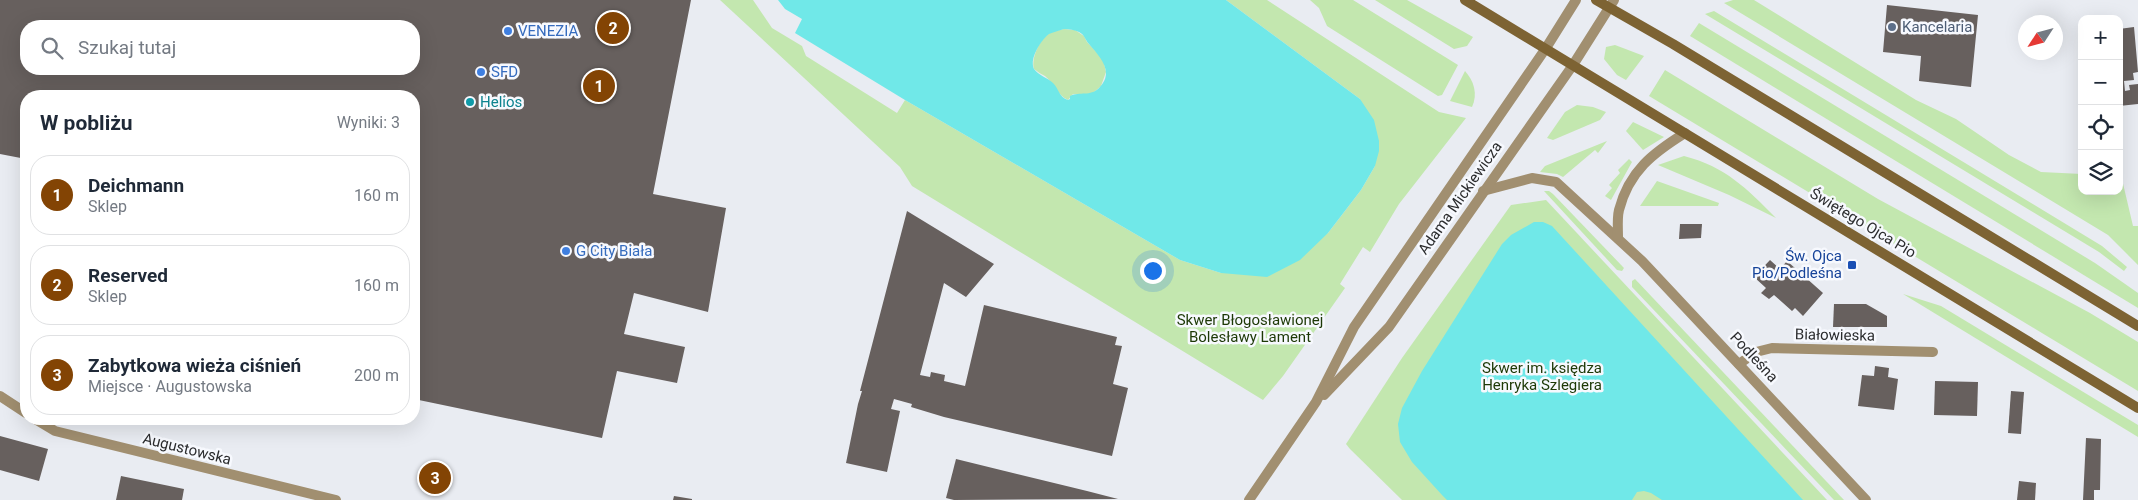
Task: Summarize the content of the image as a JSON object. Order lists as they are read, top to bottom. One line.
{"streets":{"main road":["Świętego Ojca Pio"],"street":["Adama Mickiewicza","Białowieska","Podleśna","Augustowska"]},"crossings":[["Adama Mickiewicza","Świętego Ojca Pio"],["Adama Mickiewicza","Podleśna"],["Białowieska","Podleśna"]],"parks":["Skwer Błogosławionej Bolesławy Lament","Skwer im. księdza Henryka Szlegiera"],"places":{"other":["Kancelaria","VENEZIA","SFD","Helios","G City Biała"],"transit":["Św. Ojca Pio/Podleśna"]},"north":"bottom left","page":{"pins":["2","1","3"],"map_buttons":["+","−"],"search":"Szukaj tutaj","heading":["W pobliżu","Wyniki: 3"],"list":[{"mark":"1","name":"Deichmann","note":"Sklep","value":"160 m"},{"mark":"2","name":"Reserved","note":"Sklep","value":"160 m"},{"mark":"3","name":"Zabytkowa wieża ciśnień","note":"Miejsce · Augustowska","value":"200 m"}]}}
